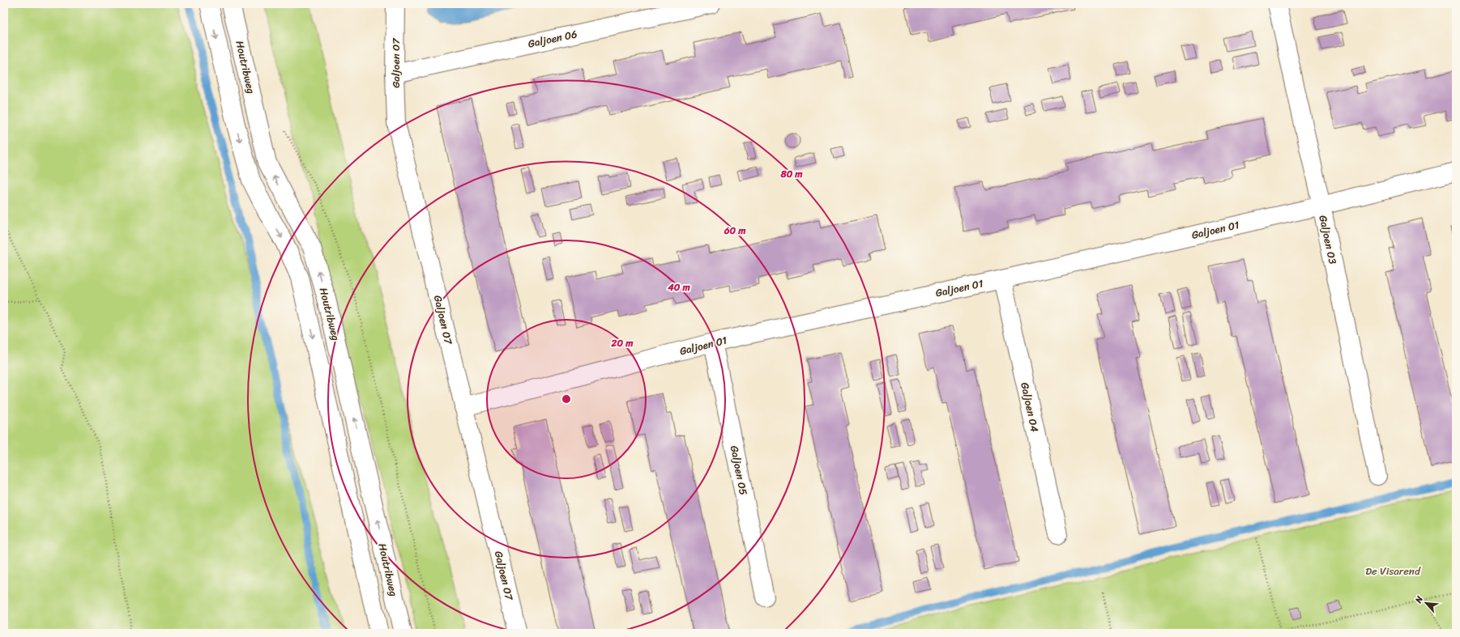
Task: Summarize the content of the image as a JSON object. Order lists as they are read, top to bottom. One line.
{"streets":{"street":["Galjoen 06","Galjoen 07","Houtribweg","Galjoen 01","Galjoen 03","Galjoen 04","Galjoen 05"]},"crossings":[["Galjoen 06","Galjoen 07"],["Galjoen 07","Galjoen 01"],["Galjoen 01","Galjoen 03"],["Galjoen 01","Galjoen 04"],["Galjoen 01","Galjoen 05"]],"parks":["De Visarend"],"north":"top left","rings":["80 m","60 m","40 m","20 m"]}
